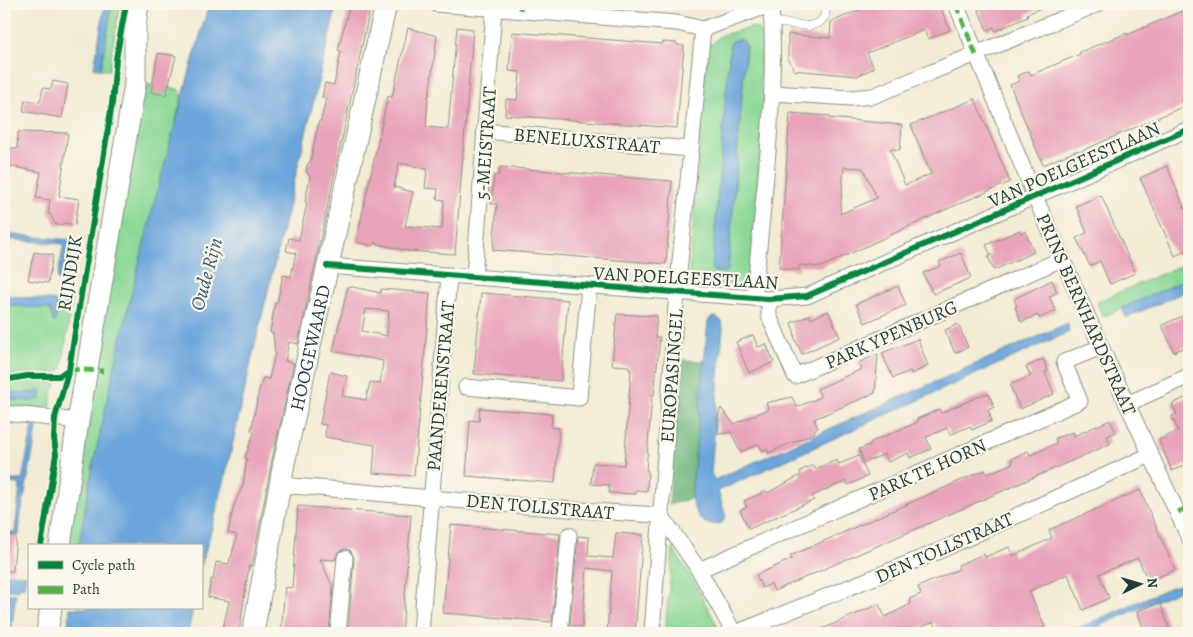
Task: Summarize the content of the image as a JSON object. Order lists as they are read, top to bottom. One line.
{"streets":{"street":["BENELUXSTRAAT","5-MEISTRAAT","VAN POELGEESTLAAN","RIJNDIJK","PRINS BERNHARDSTRAAT","PARK YPENBURG","HOOGEWAARD","EUROPASINGEL","PAANDERENSTRAAT","PARK TE HORN","DEN TOLLSTRAAT"]},"crossings":[["BENELUXSTRAAT","5-MEISTRAAT"],["BENELUXSTRAAT","EUROPASINGEL"],["5-MEISTRAAT","VAN POELGEESTLAAN"],["VAN POELGEESTLAAN","PRINS BERNHARDSTRAAT"],["VAN POELGEESTLAAN","PARK YPENBURG"],["VAN POELGEESTLAAN","HOOGEWAARD"],["VAN POELGEESTLAAN","EUROPASINGEL"],["VAN POELGEESTLAAN","PAANDERENSTRAAT"],["PRINS BERNHARDSTRAAT","PARK YPENBURG"],["PRINS BERNHARDSTRAAT","PARK TE HORN"],["PRINS BERNHARDSTRAAT","DEN TOLLSTRAAT"],["HOOGEWAARD","DEN TOLLSTRAAT"],["EUROPASINGEL","DEN TOLLSTRAAT"],["PAANDERENSTRAAT","DEN TOLLSTRAAT"],["PARK TE HORN","DEN TOLLSTRAAT"]],"water":["Oude Rijn"],"legend":["Cycle path","Path"],"north":"right"}
